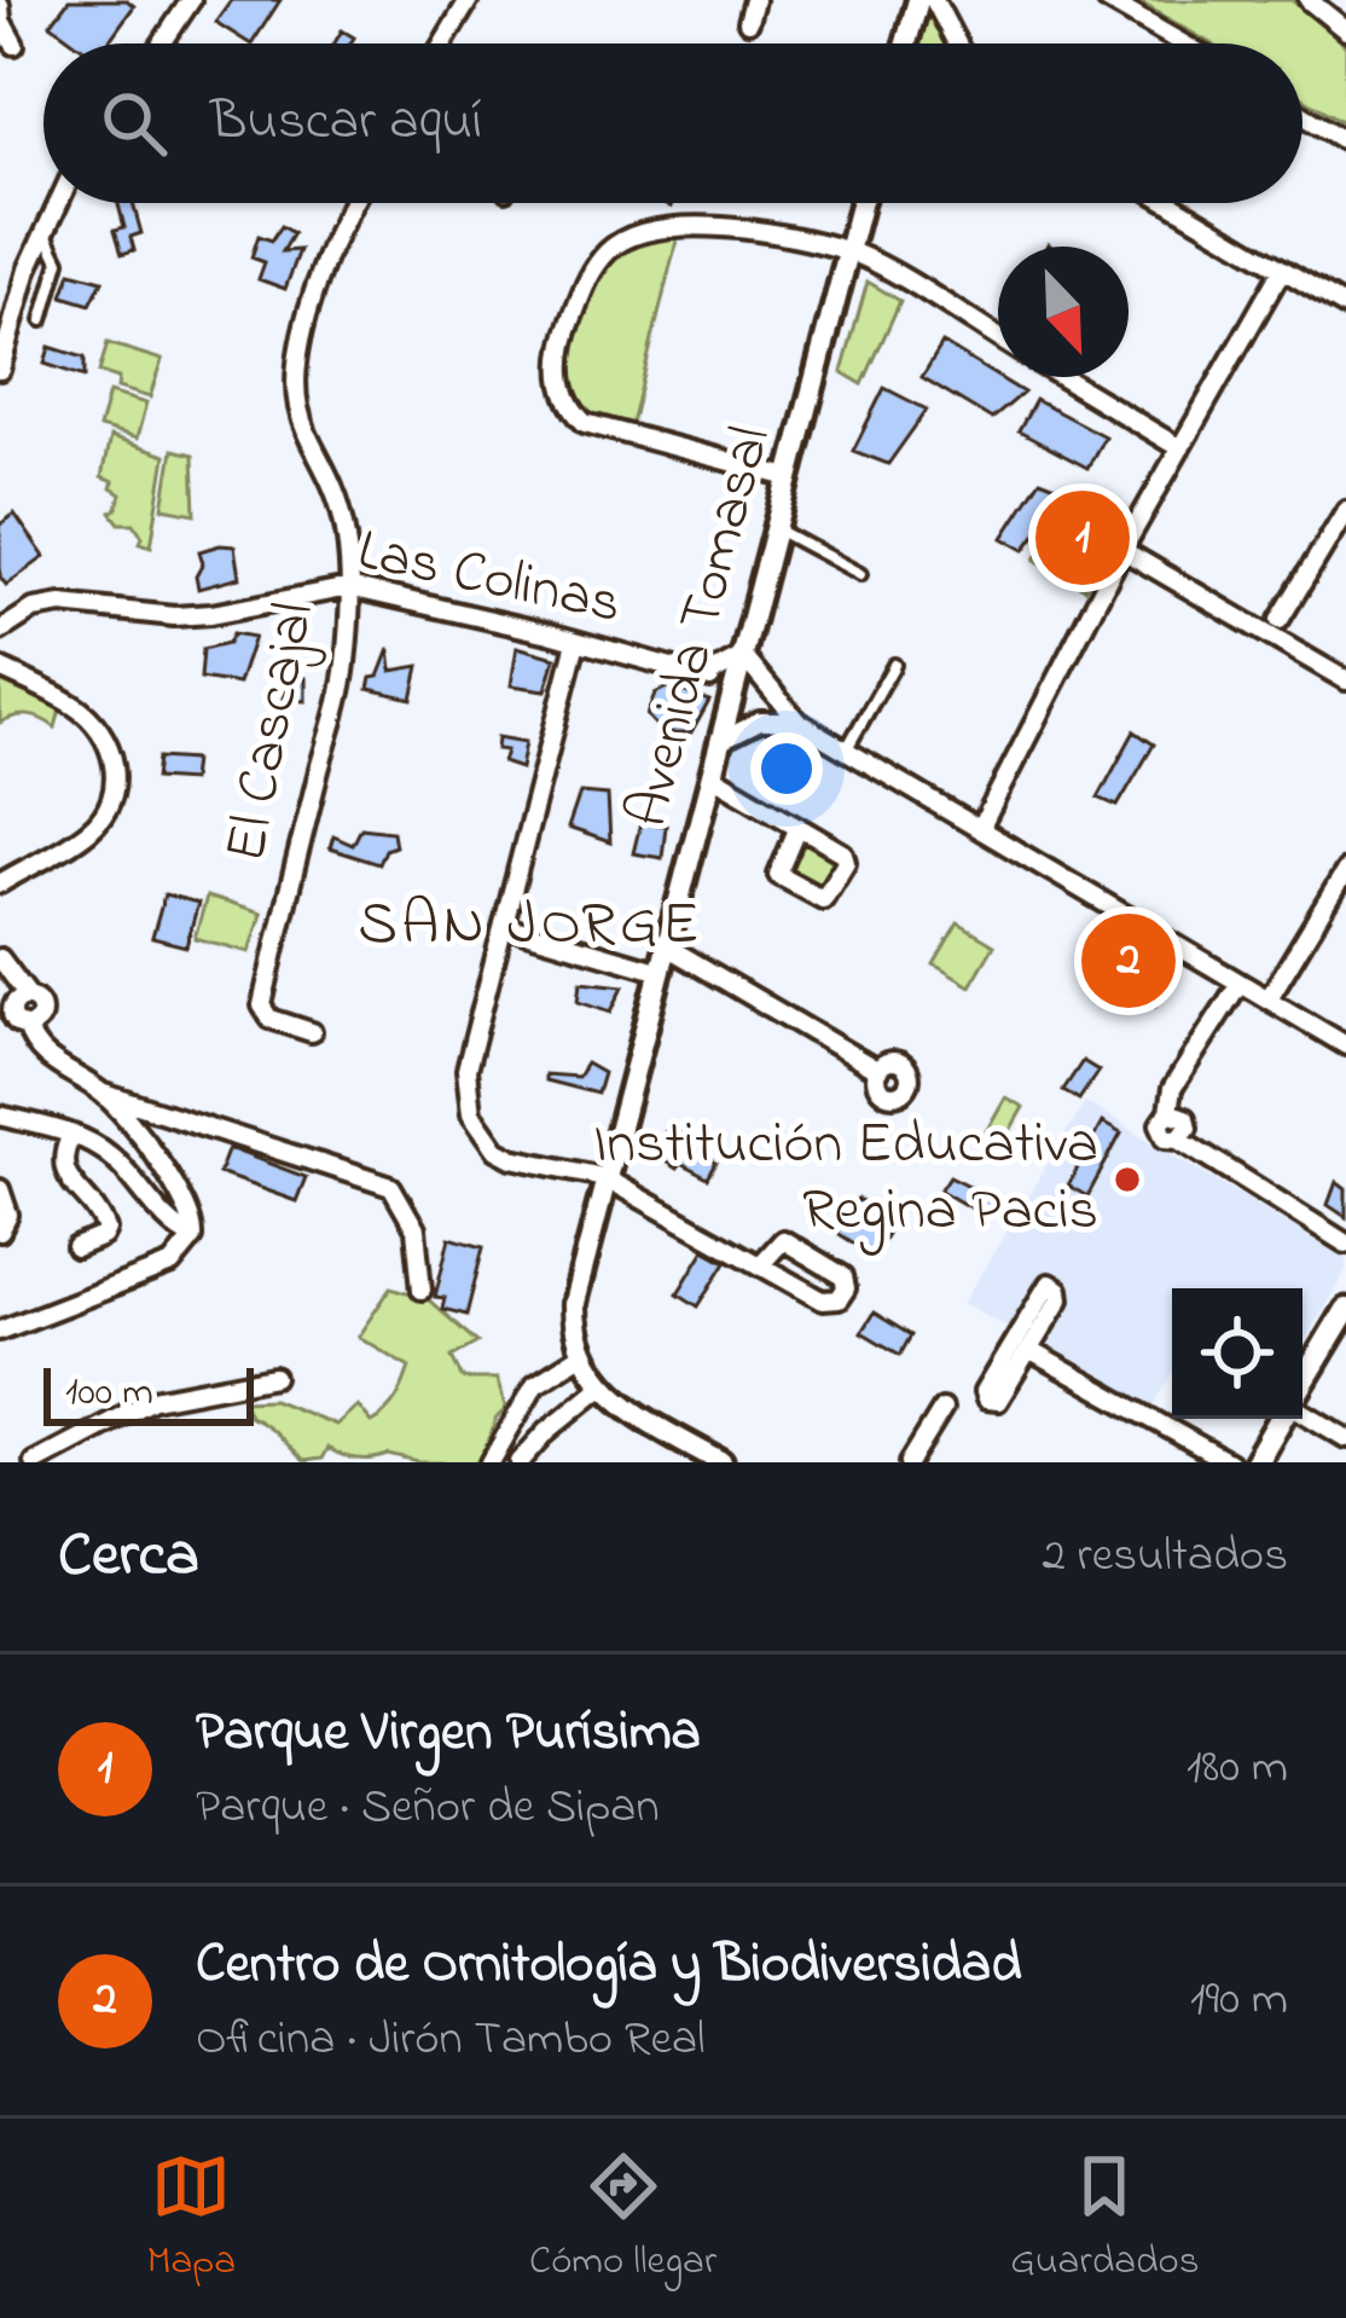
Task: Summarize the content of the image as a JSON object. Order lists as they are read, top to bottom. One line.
{"streets":{"street":["Las Colinas","Avenida Tomasal","El Cascajal"]},"crossings":[["Las Colinas","Avenida Tomasal"],["Las Colinas","El Cascajal"]],"districts":["SAN JORGE"],"places":["Institución Educativa Regina Pacis"],"scale_bar":"100 m","north":"bottom right","page":{"search":"Buscar aquí","pins":["1","2"],"scale":"100 m","heading":["Cerca","2 resultados"],"list":[{"mark":"1","name":"Parque Virgen Purísima","note":"Parque · Señor de Sipan","value":"180 m"},{"mark":"2","name":"Centro de Ornitología y Biodiversidad","note":"Oficina · Jirón Tambo Real","value":"190 m"}],"nav":["Mapa","Cómo llegar","Guardados"]}}
